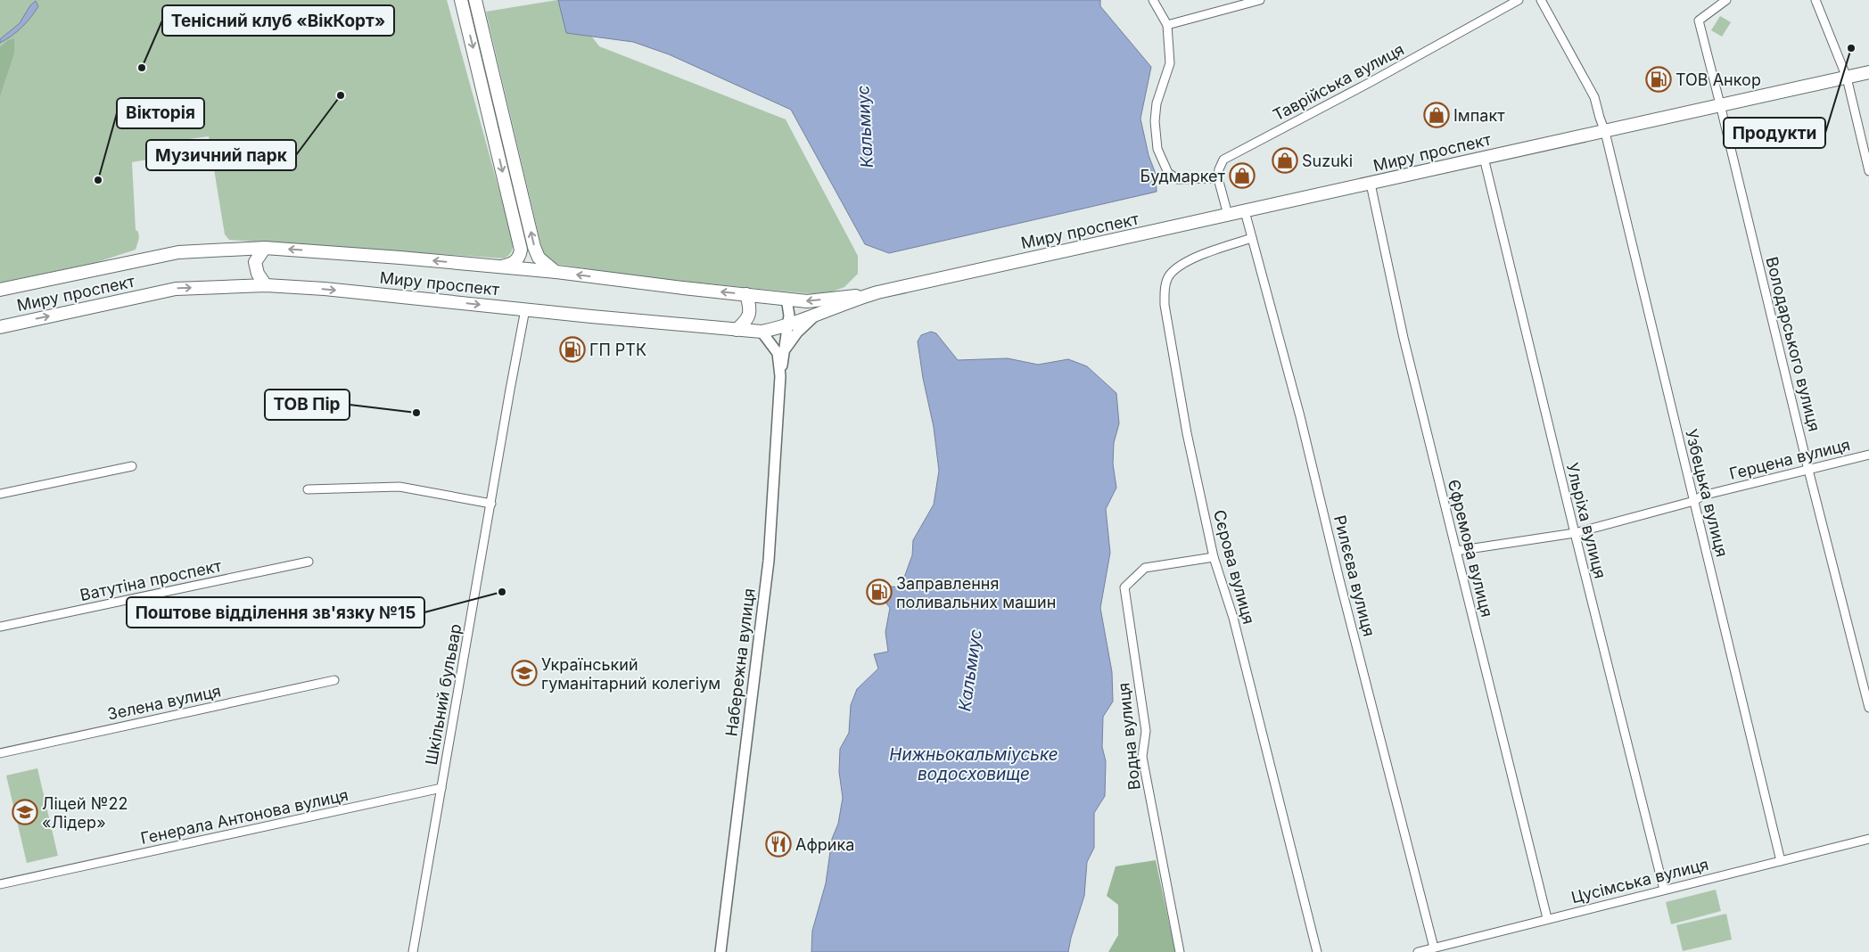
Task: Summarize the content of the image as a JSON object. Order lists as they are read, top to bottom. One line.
{"streets":{"main road":["Миру проспект"],"street":["Таврійська вулиця","Володарського вулиця","Герцена вулиця","Узбецька вулиця","Ульріха вулиця","Єфремова вулиця","Сєрова вулиця","Рилєєва вулиця","Ватутіна проспект","Набережна вулиця","Шкільний бульвар","Зелена вулиця","Водна вулиця","Генерала Антонова вулиця","Цусімська вулиця"]},"crossings":[["Миру проспект","Володарського вулиця"],["Миру проспект","Узбецька вулиця"],["Миру проспект","Ульріха вулиця"],["Миру проспект","Єфремова вулиця"],["Миру проспект","Рилєєва вулиця"],["Миру проспект","Шкільний бульвар"],["Володарського вулиця","Герцена вулиця"],["Герцена вулиця","Узбецька вулиця"],["Герцена вулиця","Ульріха вулиця"],["Герцена вулиця","Єфремова вулиця"],["Узбецька вулиця","Цусімська вулиця"],["Ульріха вулиця","Цусімська вулиця"],["Єфремова вулиця","Цусімська вулиця"],["Сєрова вулиця","Рилєєва вулиця"],["Сєрова вулиця","Водна вулиця"],["Рилєєва вулиця","Цусімська вулиця"],["Шкільний бульвар","Генерала Антонова вулиця"]],"water":["Кальмиус","Нижньокальміуське водосховище"],"places":{"other":["Продукти","Тенісний клуб «ВікКорт»","Музичний парк","Вікторія","ТОВ Пір","Поштове відділення зв'язку №15"],"fuel station":["ТОВ Анкор","ГП РТК","Заправлення поливальних машин"],"shop":["Iмпакт","Suzuki","Будмаркет"],"school or university":["Український гуманітарний колегіум","Ліцей №22 «Лідер»"],"restaurant":["Африка"]}}
